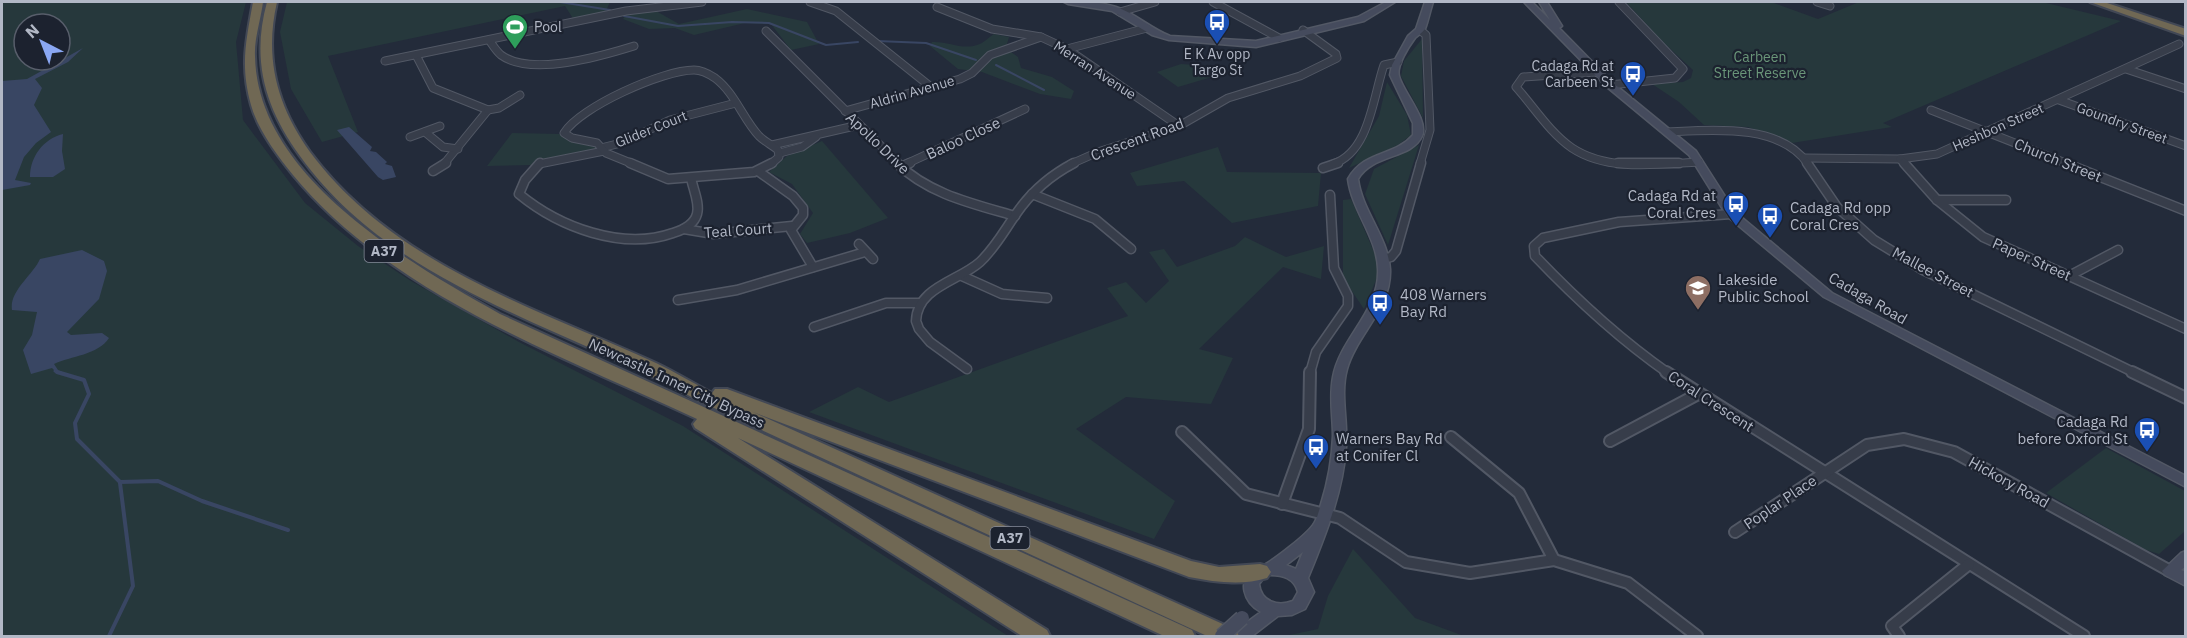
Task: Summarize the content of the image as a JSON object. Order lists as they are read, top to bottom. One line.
{"streets":{"highway":["A37","Newcastle Inner City Bypass"],"street":["Merran Avenue","Aldrin Avenue","Goundry Street","Heshbon Street","Glider Court","Baloo Close","Crescent Road","Apollo Drive","Church Street","Teal Court","Paper Street","Mallee Street","Cadaga Road","Coral Crescent","Hickory Road","Poplar Place"]},"crossings":[["Merran Avenue","Aldrin Avenue"],["Merran Avenue","Crescent Road"],["Aldrin Avenue","Apollo Drive"],["Goundry Street","Heshbon Street"],["Heshbon Street","Church Street"],["Heshbon Street","Paper Street"],["Heshbon Street","Mallee Street"],["Glider Court","Teal Court"],["Baloo Close","Apollo Drive"],["Crescent Road","Apollo Drive"],["Mallee Street","Cadaga Road"],["Cadaga Road","Coral Crescent"],["Coral Crescent","Hickory Road"],["Coral Crescent","Poplar Place"],["Hickory Road","Poplar Place"]],"parks":["Carbeen Street Reserve"],"places":{"bus stop":["E K Av opp Targo St","Cadaga Rd at Carbeen St","Cadaga Rd at Coral Cres","Cadaga Rd opp Coral Cres","408 Warners Bay Rd","Cadaga Rd before Oxford St","Warners Bay Rd at Conifer Cl"],"sports":["Pool"],"school or university":["Lakeside Public School"]},"north":"top left"}
